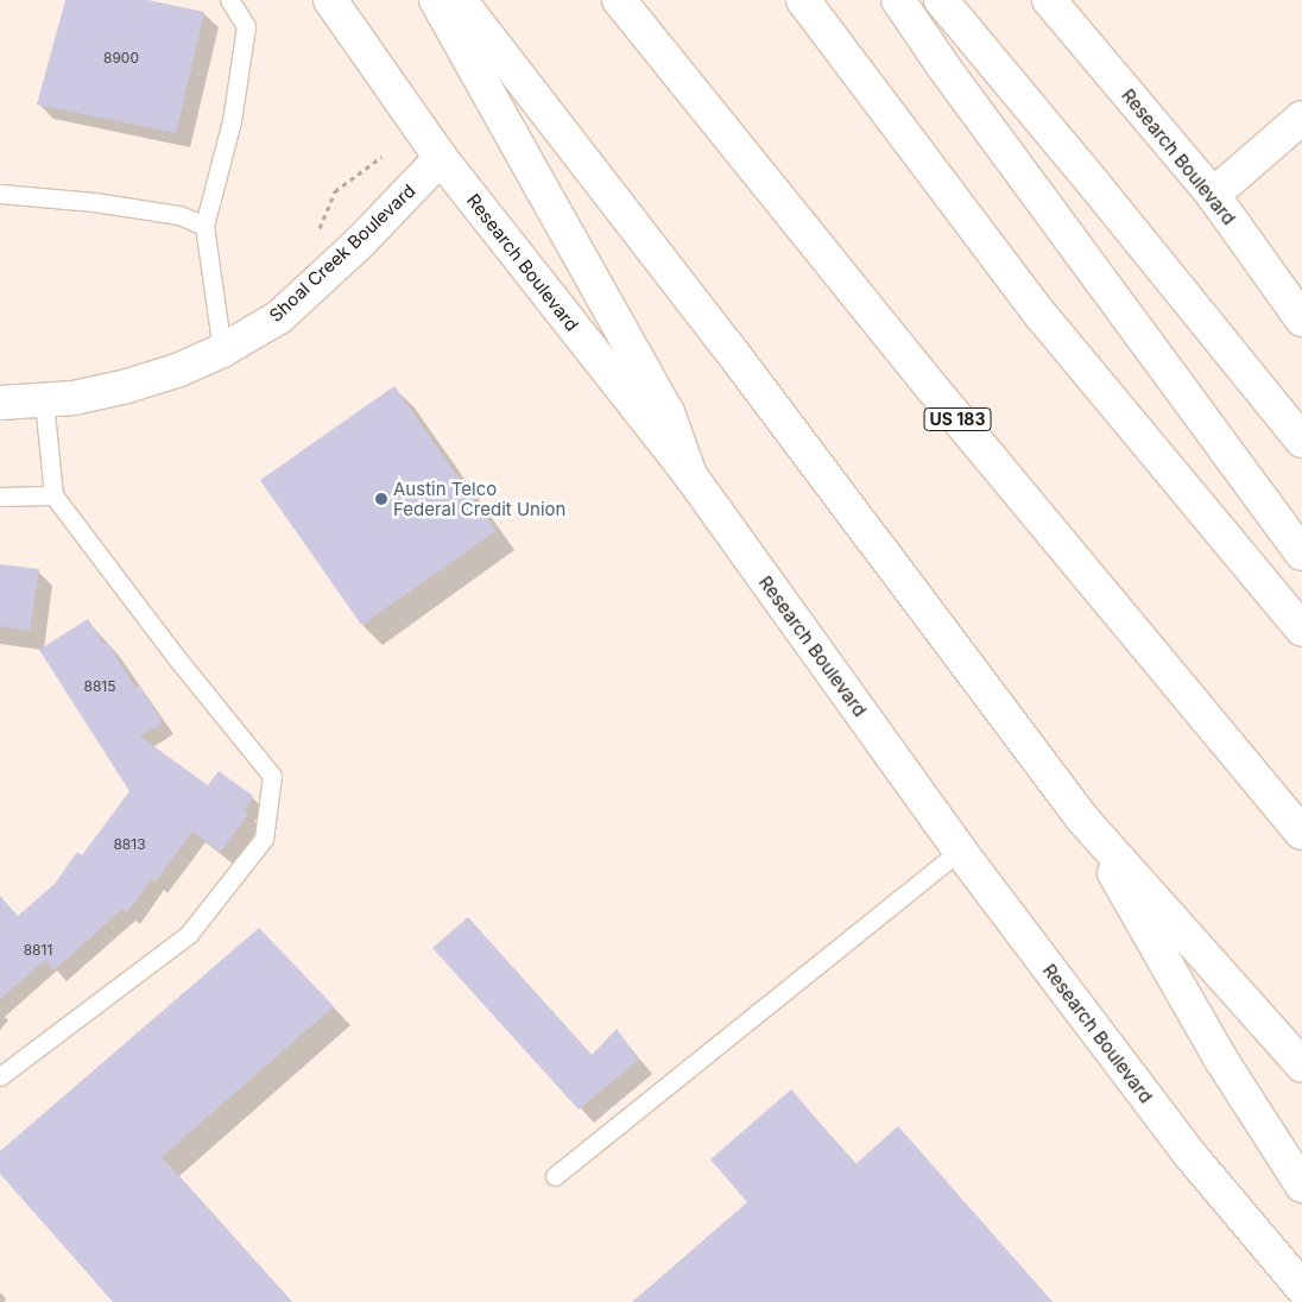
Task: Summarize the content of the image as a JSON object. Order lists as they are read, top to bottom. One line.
{"streets":{"main road":["Research Boulevard","Shoal Creek Boulevard","US 183"]},"crossings":[["Research Boulevard","Shoal Creek Boulevard"]],"places":["Austin Telco Federal Credit Union"],"house_numbers":["8900","8815","8813","8811"]}
